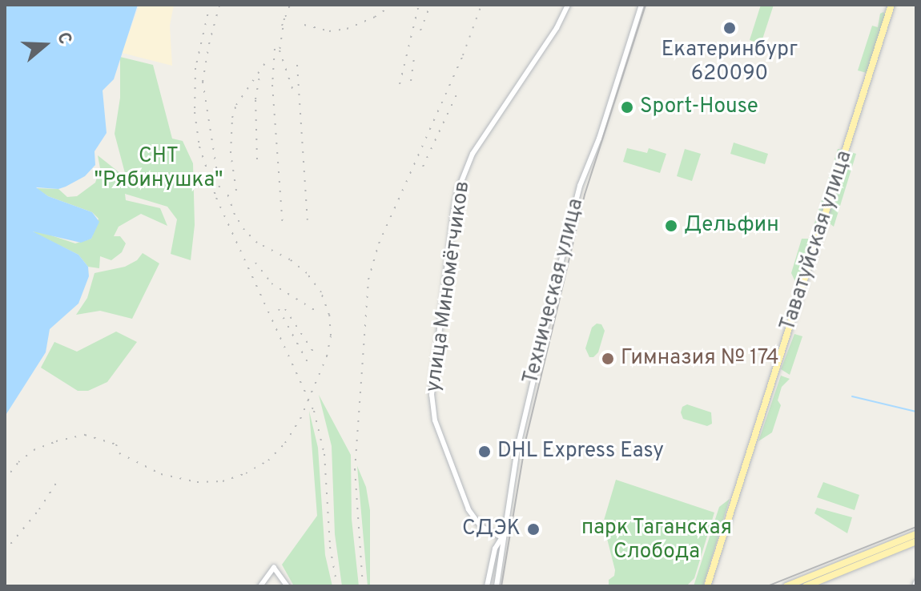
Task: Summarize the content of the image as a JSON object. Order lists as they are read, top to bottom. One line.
{"streets":{"main road":["Таватуйская улица","улица Миномётчиков","Техническая улица"]},"crossings":[["улица Миномётчиков","Техническая улица"]],"parks":["СНТ \"Рябинушка\"","парк Таганская Слобода"],"places":["Екатеринбург 620090","Sport-House","Дельфин","Гимназия № 174","DHL Express Easy","СДЭК"],"north":"right"}
